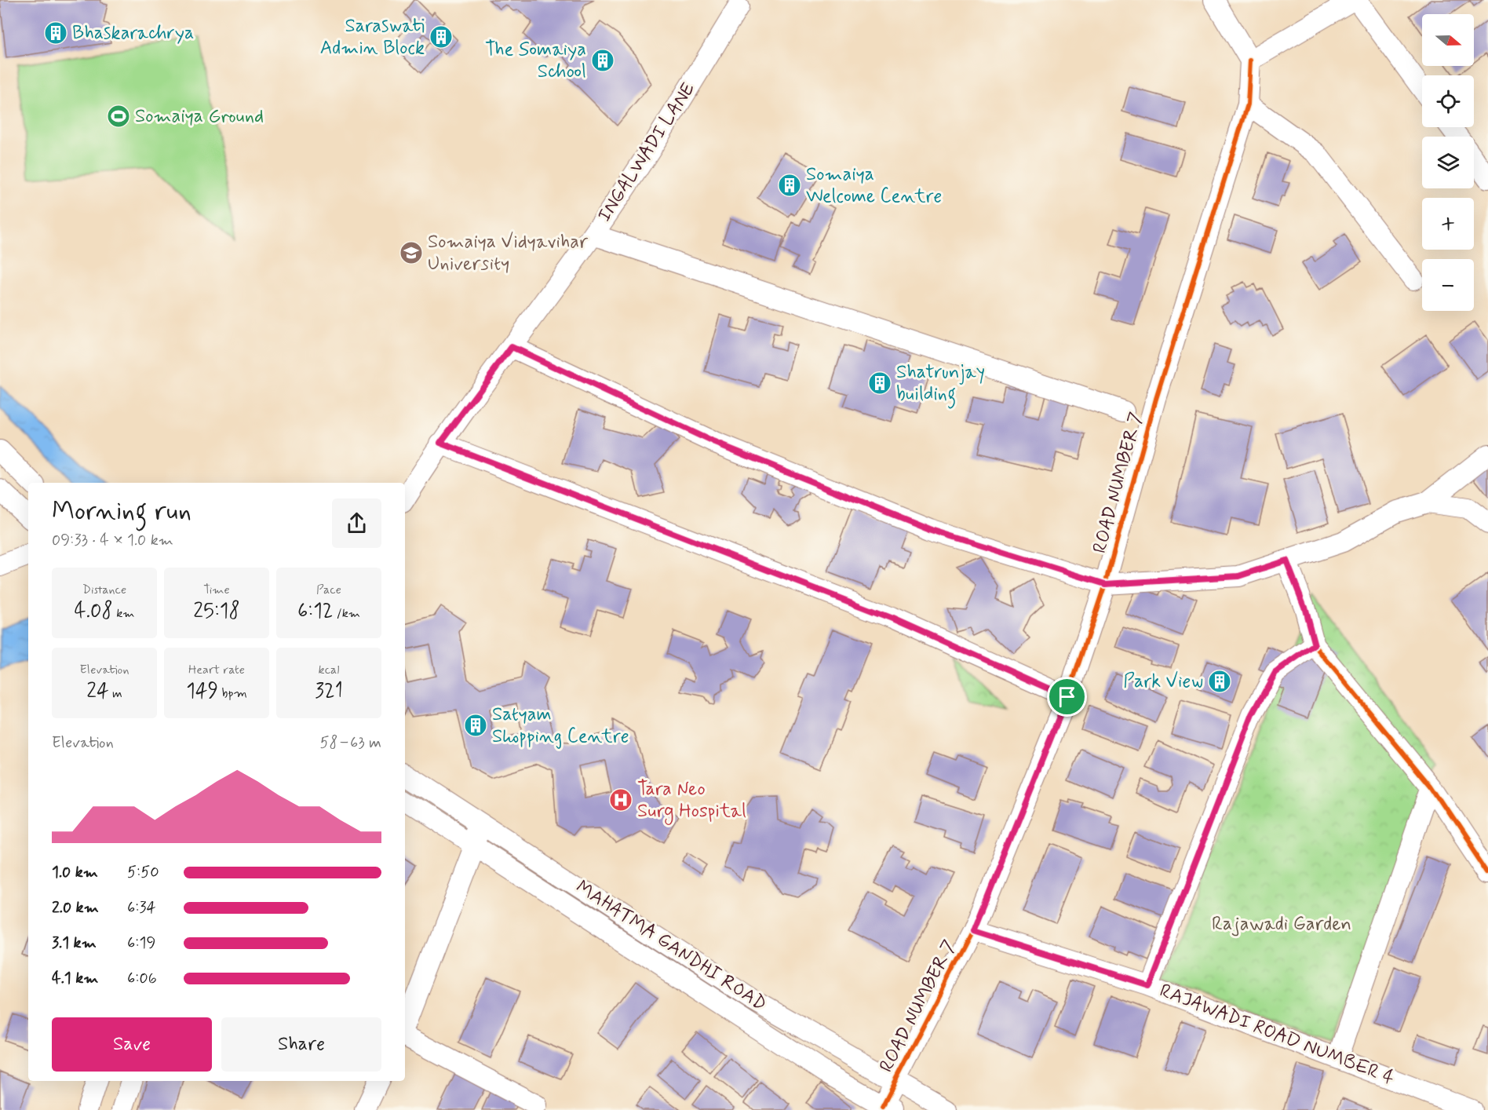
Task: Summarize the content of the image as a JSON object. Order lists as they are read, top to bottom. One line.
{"streets":{"street":["INGALWADI LANE","ROAD NUMBER 7","MAHATMA GANDHI ROAD","RAJAWADI ROAD NUMBER 4"]},"crossings":[["ROAD NUMBER 7","MAHATMA GANDHI ROAD"],["ROAD NUMBER 7","RAJAWADI ROAD NUMBER 4"]],"parks":["Rajawadi Garden"],"places":{"building":["Bhaskarachrya","Saraswati Admin Block","The Somaiya School","Somaiya Welcome Centre","Shatrunjay building","Park View","Satyam Shopping Centre"],"sports":["Somaiya Ground"],"school or university":["Somaiya Vidyavihar University"],"hospital":["Tara Neo Surg Hospital"]},"north":"right","page":{"map_buttons":["+","−"],"heading":["Morning run","09:33 · 4 × 1.0 km"],"stats":[["Distance","4.08 km"],["Time","25:18"],["Pace","6:12 /km"],["Elevation","24 m"],["Heart rate","149 bpm"],["kcal","321"]],"chart":["Elevation","58–63 m"],"list":[{"name":"1.0 km","note":"5:50"},{"name":"2.0 km","note":"6:34"},{"name":"3.1 km","note":"6:19"},{"name":"4.1 km","note":"6:06"}],"buttons":["Save","Share"]}}
